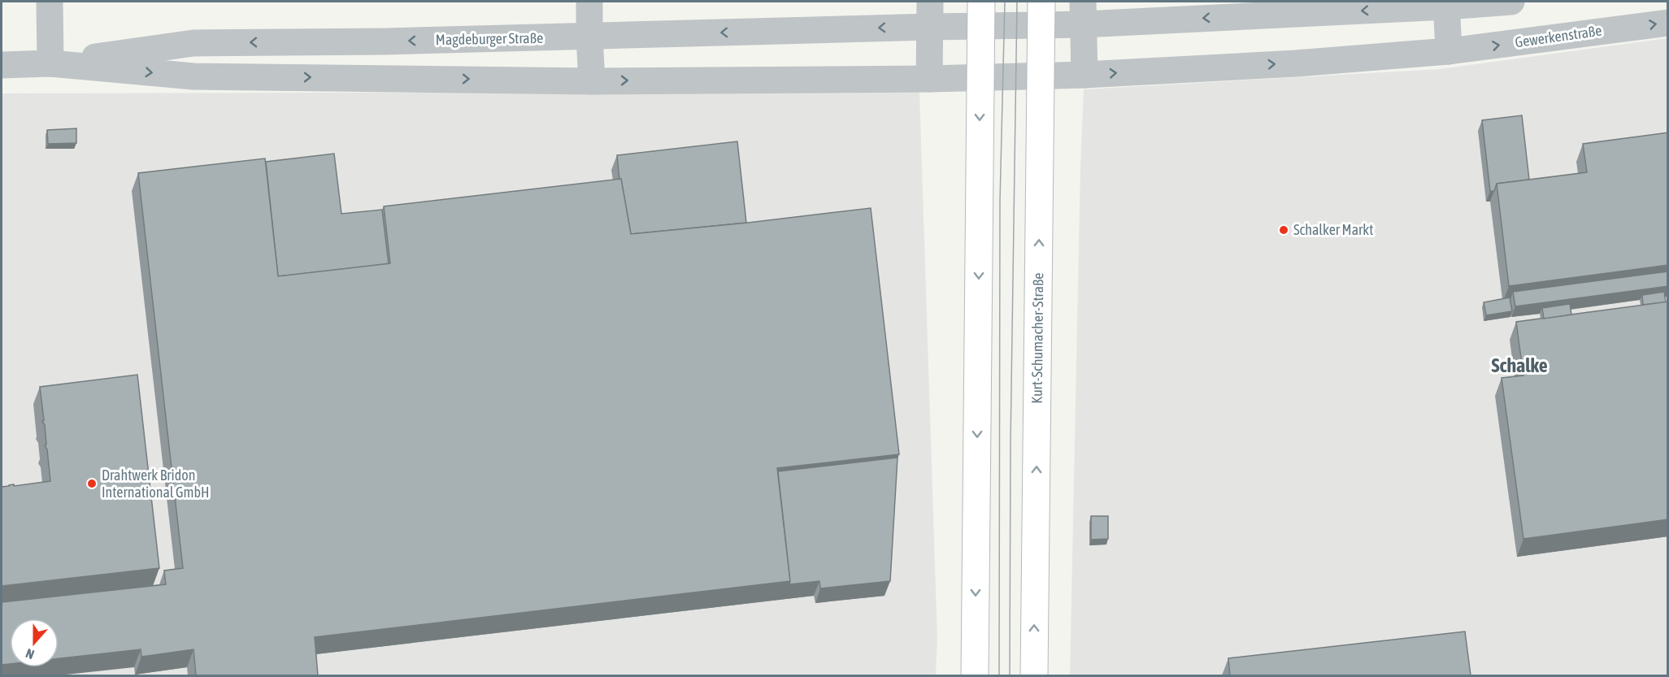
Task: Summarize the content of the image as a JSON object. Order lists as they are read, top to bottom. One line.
{"streets":{"main road":["Kurt-Schumacher-Straße"],"street":["Gewerkenstraße","Magdeburger Straße"]},"districts":["Schalke"],"places":["Schalker Markt","Drahtwerk Bridon International GmbH"],"north":"bottom"}
